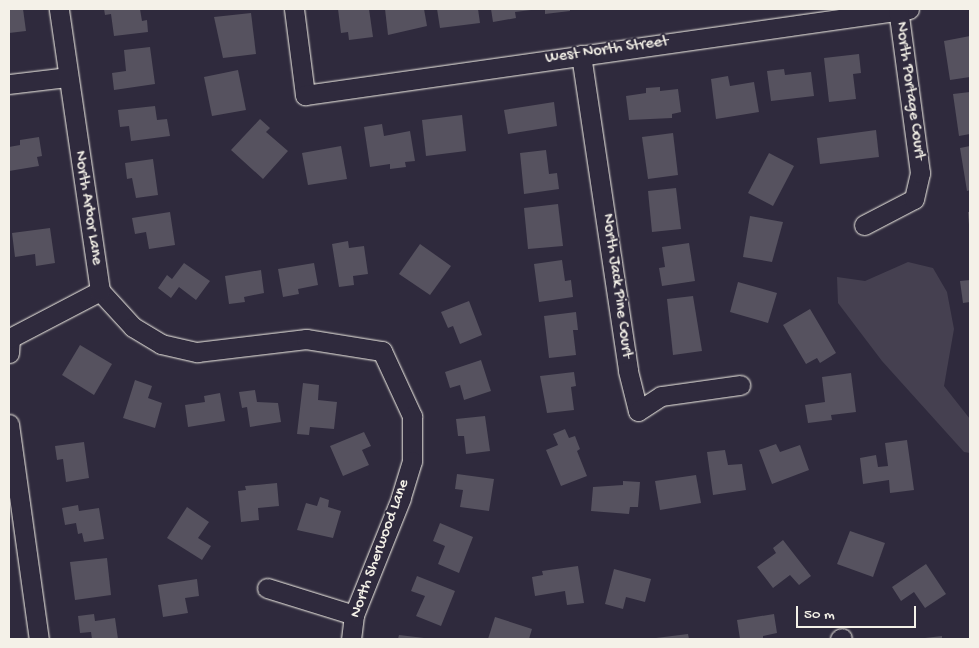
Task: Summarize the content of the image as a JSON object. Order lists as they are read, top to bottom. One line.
{"streets":{"street":["West North Street","North Portage Court","North Arbor Lane","North Jack Pine Court","North Sherwood Lane"]},"crossings":[["West North Street","North Portage Court"],["West North Street","North Jack Pine Court"],["North Arbor Lane","North Sherwood Lane"]],"scale_bar":"50 m"}
